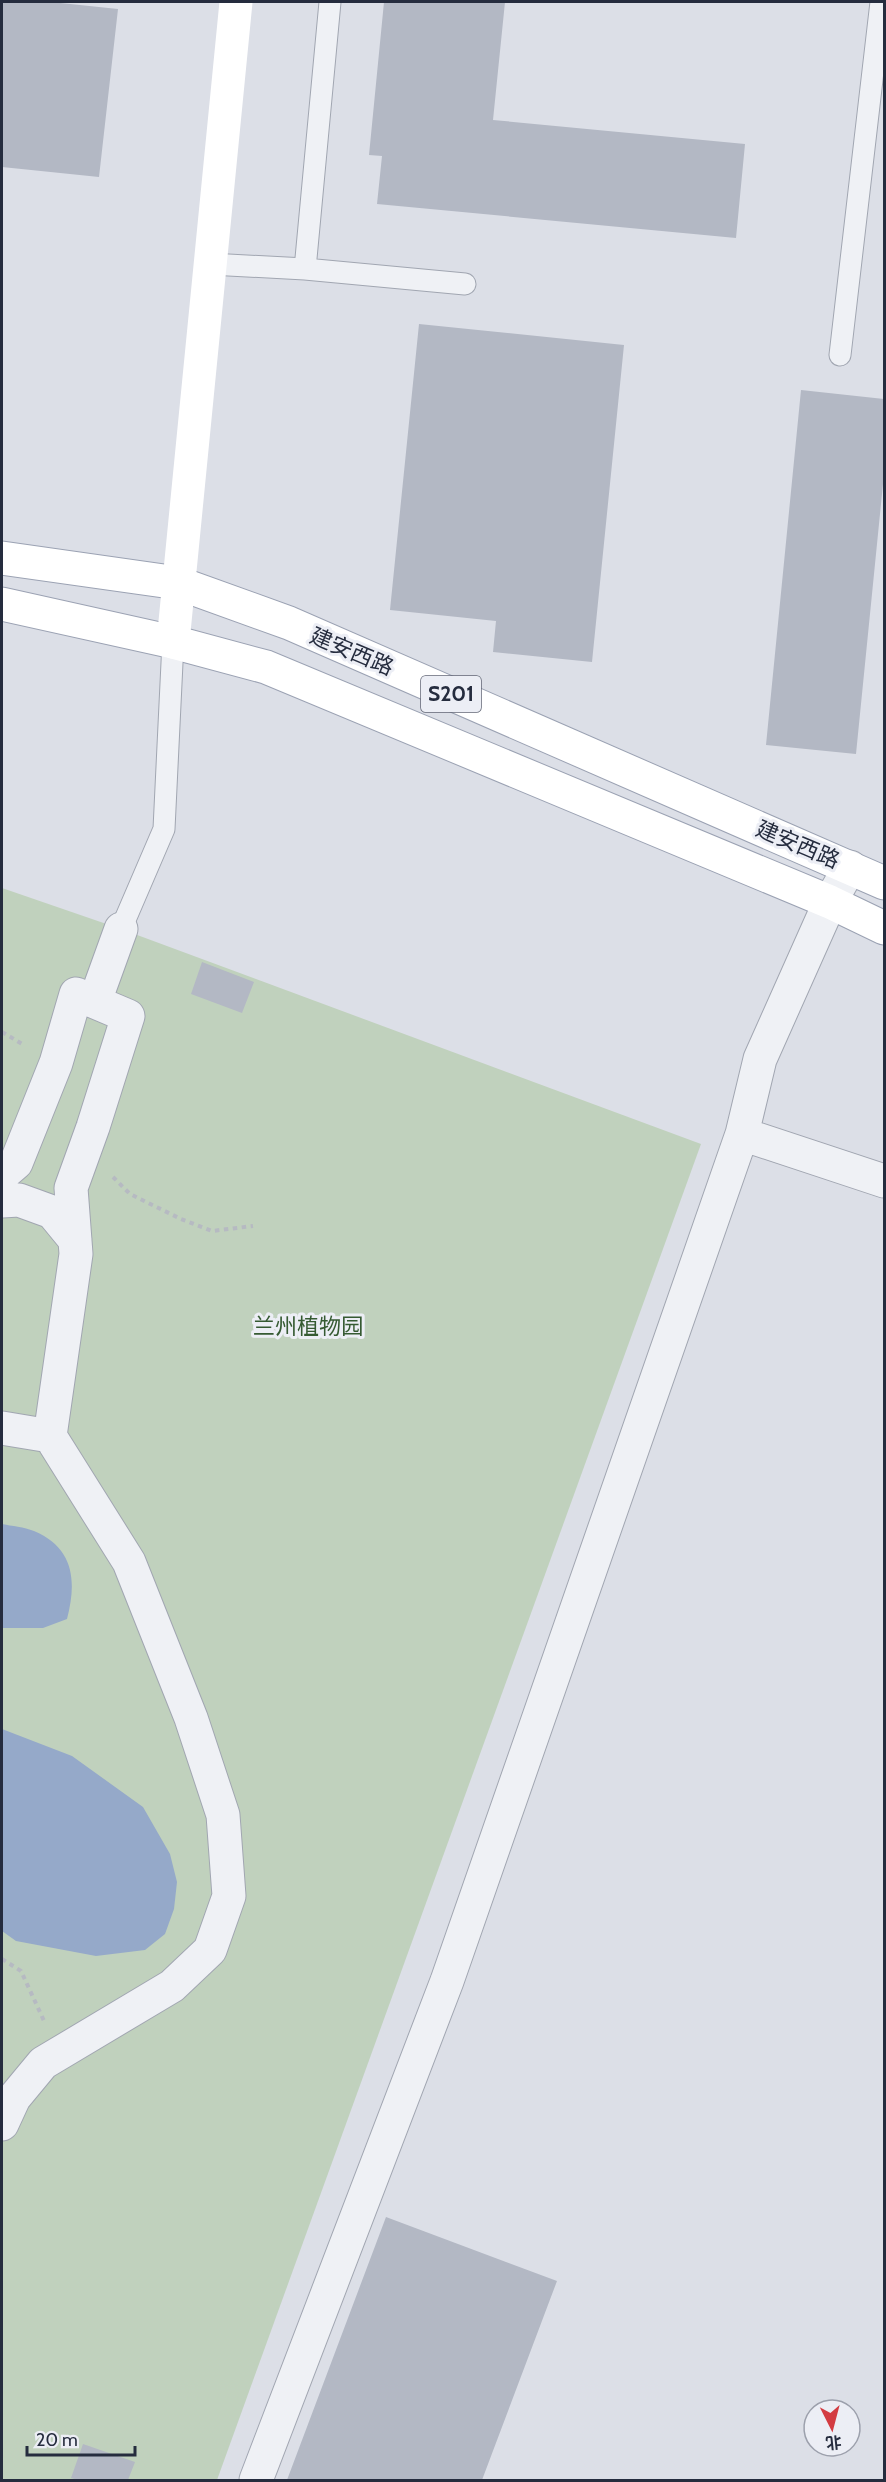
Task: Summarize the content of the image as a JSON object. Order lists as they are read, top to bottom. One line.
{"streets":{"main road":["建安西路","S201"]},"parks":["兰州植物园"],"scale_bar":"20 m","north":"bottom"}
